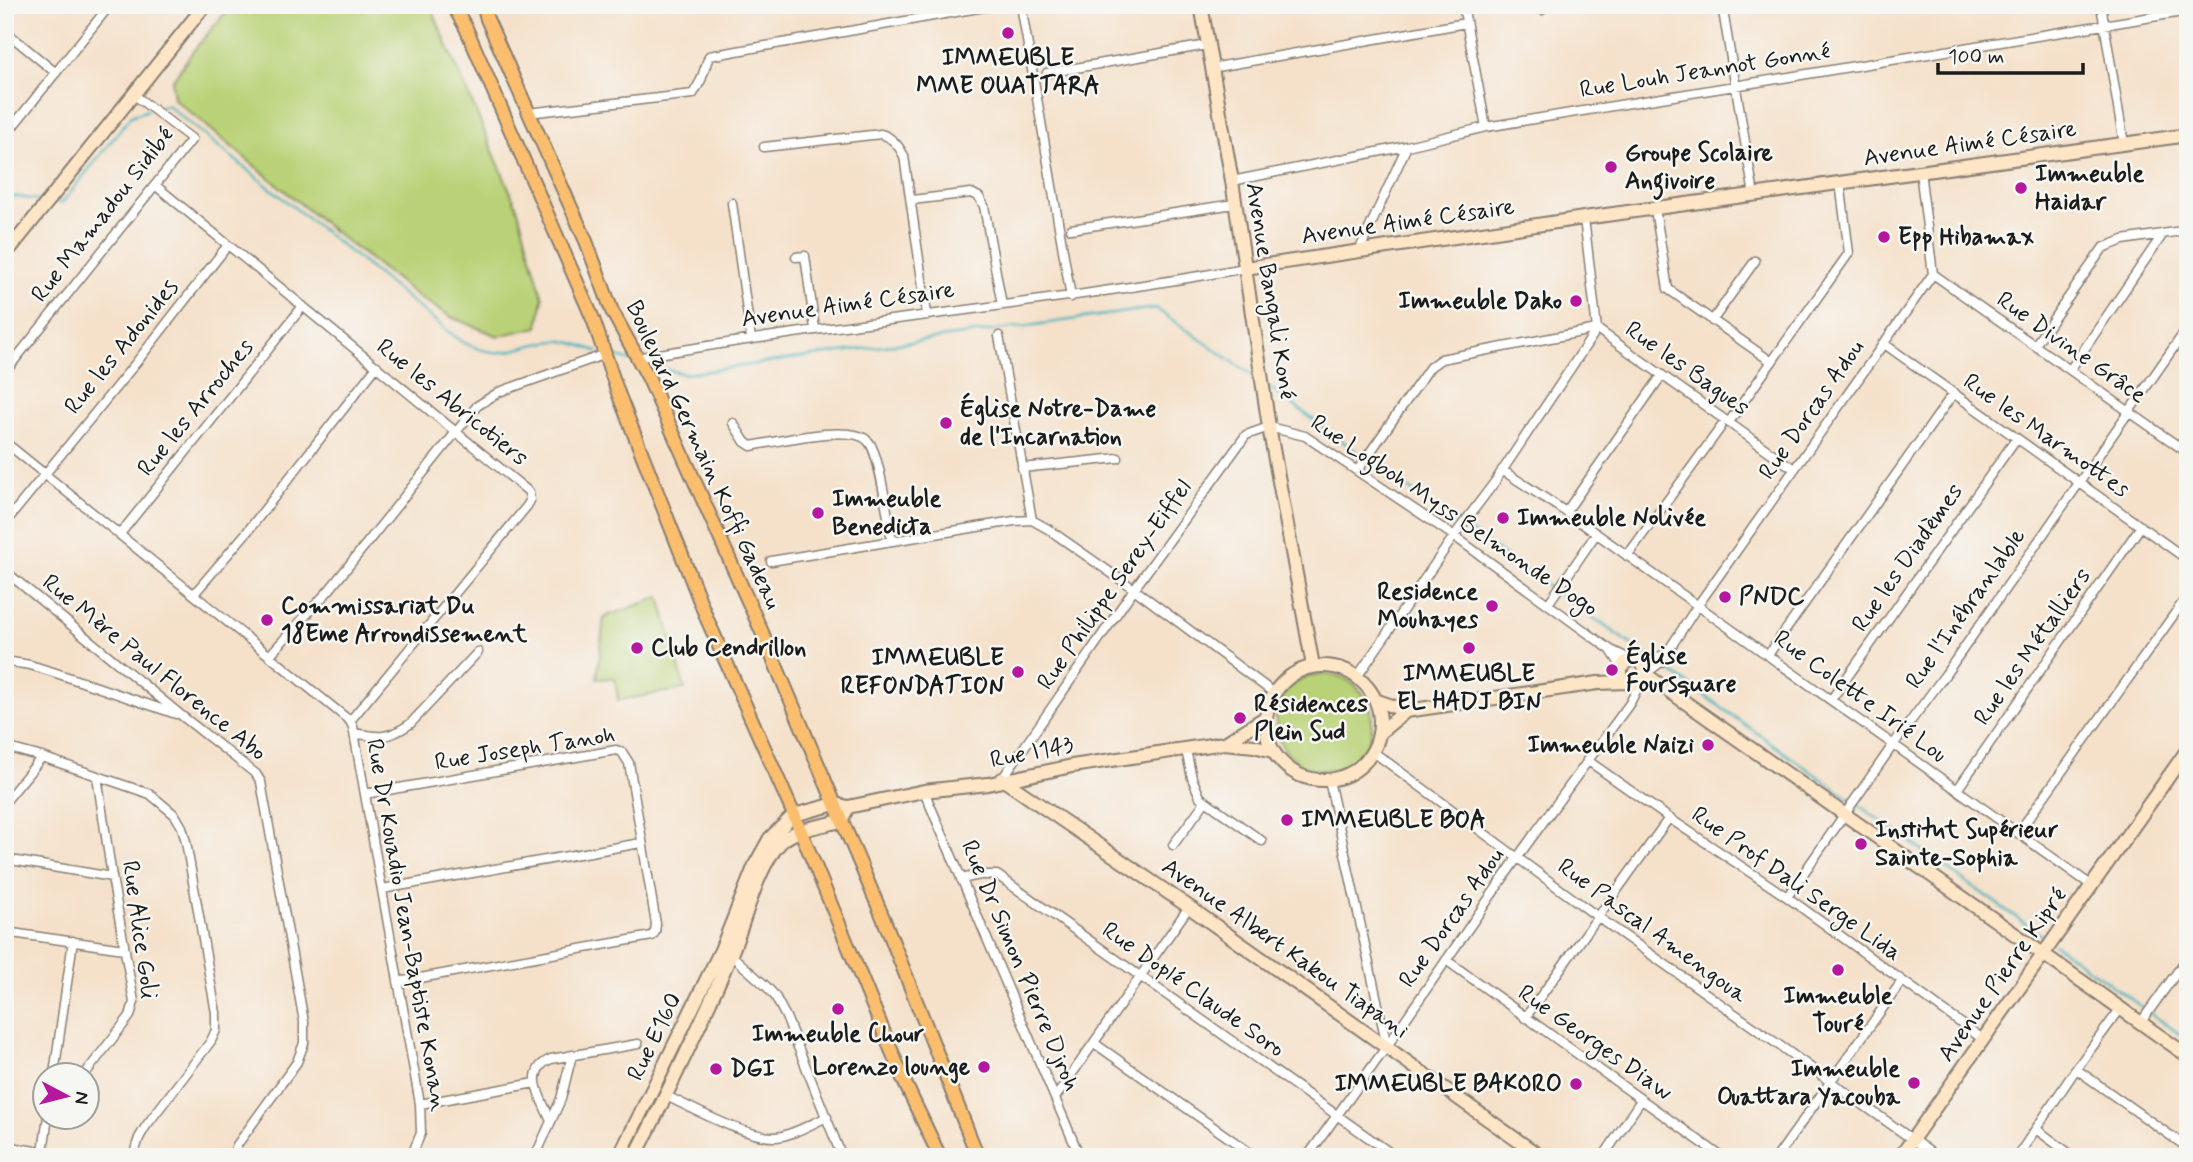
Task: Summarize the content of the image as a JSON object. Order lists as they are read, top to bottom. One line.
{"streets":{"main road":["Boulevard Germain Koffi Gadeau"],"street":["Rue Louh Jeannot Gonné","Avenue Aimé Césaire","Rue Mamadou Sidibé","Avenue Bangali Koné","Rue les Adonides","Rue Divine Grâce","Rue les Bagues","Rue les Abricotiers","Rue les Arroches","Rue Dorcas Adou","Rue les Marmottes","Rue Logboh Myss Belmonde Dogo","Rue les Diadèmes","Rue Philippe Serey-Eiffel","Rue l'Inébranlable","Rue les Métalliers","Rue Mère Paul Florence Abo","Rue Colette Irié Lou","Rue Joseph Tanoh","Rue I143","Rue Prof Dali Serge Lida","Rue Dr Kouadio Jean-Baptiste Konan","Rue Alice Goli","Rue Pascal Amengoua","Avenue Albert Kakou Tiapani","Rue Dr Simon Pierre Djroh","Avenue Pierre Kipré","Rue Doplé Claude Soro","Rue E160","Rue Georges Diaw"]},"crossings":[["Rue Louh Jeannot Gonné","Avenue Bangali Koné"],["Avenue Aimé Césaire","Avenue Bangali Koné"],["Avenue Aimé Césaire","Boulevard Germain Koffi Gadeau"],["Rue Mamadou Sidibé","Rue les Abricotiers"],["Avenue Bangali Koné","Rue Logboh Myss Belmonde Dogo"],["Avenue Bangali Koné","Rue Philippe Serey-Eiffel"],["Avenue Bangali Koné","Rue I143"],["Avenue Bangali Koné","Rue Pascal Amengoua"],["Rue les Adonides","Rue les Abricotiers"],["Rue les Adonides","Rue Dr Kouadio Jean-Baptiste Konan"],["Rue Divine Grâce","Rue Dorcas Adou"],["Rue Divine Grâce","Rue l'Inébranlable"],["Rue les Bagues","Rue Dorcas Adou"],["Rue les Bagues","Rue Logboh Myss Belmonde Dogo"],["Rue les Abricotiers","Rue les Arroches"],["Rue les Abricotiers","Rue Dr Kouadio Jean-Baptiste Konan"],["Rue les Arroches","Rue Dr Kouadio Jean-Baptiste Konan"],["Rue Dorcas Adou","Rue les Marmottes"],["Rue Dorcas Adou","Rue Logboh Myss Belmonde Dogo"],["Rue Dorcas Adou","Rue Colette Irié Lou"],["Rue Dorcas Adou","Rue Prof Dali Serge Lida"],["Rue Dorcas Adou","Rue Pascal Amengoua"],["Rue Dorcas Adou","Avenue Albert Kakou Tiapani"],["Rue Dorcas Adou","Rue Doplé Claude Soro"],["Rue Dorcas Adou","Rue Georges Diaw"],["Rue les Marmottes","Rue les Diadèmes"],["Rue les Marmottes","Rue l'Inébranlable"],["Rue les Marmottes","Rue les Métalliers"],["Boulevard Germain Koffi Gadeau","Rue I143"],["Boulevard Germain Koffi Gadeau","Rue E160"],["Rue Logboh Myss Belmonde Dogo","Rue Philippe Serey-Eiffel"],["Rue Logboh Myss Belmonde Dogo","Rue l'Inébranlable"],["Rue Logboh Myss Belmonde Dogo","Avenue Pierre Kipré"],["Rue les Diadèmes","Rue Colette Irié Lou"],["Rue Philippe Serey-Eiffel","Rue I143"],["Rue Philippe Serey-Eiffel","Avenue Albert Kakou Tiapani"],["Rue l'Inébranlable","Rue Colette Irié Lou"],["Rue l'Inébranlable","Rue Prof Dali Serge Lida"],["Rue les Métalliers","Rue Colette Irié Lou"],["Rue Colette Irié Lou","Avenue Pierre Kipré"],["Rue Joseph Tanoh","Rue Dr Kouadio Jean-Baptiste Konan"],["Rue I143","Rue Pascal Amengoua"],["Rue I143","Avenue Albert Kakou Tiapani"],["Rue I143","Rue Dr Simon Pierre Djroh"],["Rue I143","Rue E160"],["Rue Prof Dali Serge Lida","Avenue Pierre Kipré"],["Rue Pascal Amengoua","Avenue Pierre Kipré"],["Rue Dr Simon Pierre Djroh","Rue Doplé Claude Soro"]],"places":["IMMEUBLE MME OUATTARA","Groupe Scolaire Angivoire","Immeuble Haidar","Epp Hibamax","Immeuble Dako","Église Notre-Dame de l'Incarnation","Immeuble Benedicta","Immeuble Nolivée","PNDC","Residence Mouhayes","Commissariat Du 18Eme Arrondissement","Club Cendrillon","IMMEUBLE EL HADJ BIN","Église Foursquare","IMMEUBLE REFONDATION","Résidences Plein Sud","Immeuble Naizi","IMMEUBLE BOA","Institut Supérieur Sainte-Sophia","Immeuble Touré","Immeuble Chour","Lorenzo lounge","DGI","Immeuble Ouattara Yacouba","IMMEUBLE BAKORO"],"scale_bar":"100 m","north":"right"}
